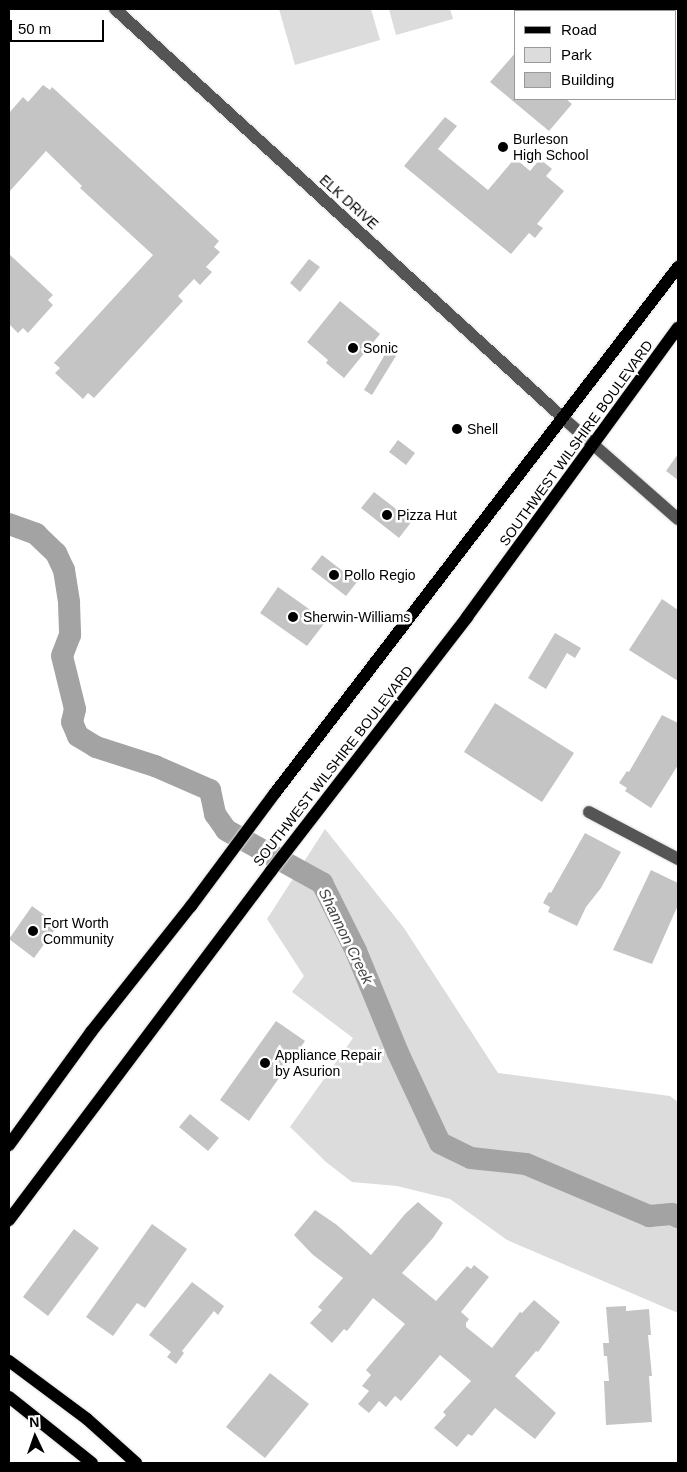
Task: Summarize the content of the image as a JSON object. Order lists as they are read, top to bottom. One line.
{"streets":{"main road":["SOUTHWEST WILSHIRE BOULEVARD"],"street":["ELK DRIVE"]},"crossings":[["ELK DRIVE","SOUTHWEST WILSHIRE BOULEVARD"]],"water":["Shannon Creek"],"places":["Burleson High School","Sonic","Shell","Pizza Hut","Pollo Regio","Sherwin-Williams","Fort Worth Community","Appliance Repair by Asurion"],"legend":["Road","Park","Building"],"scale_bar":"50 m","north":"top"}
